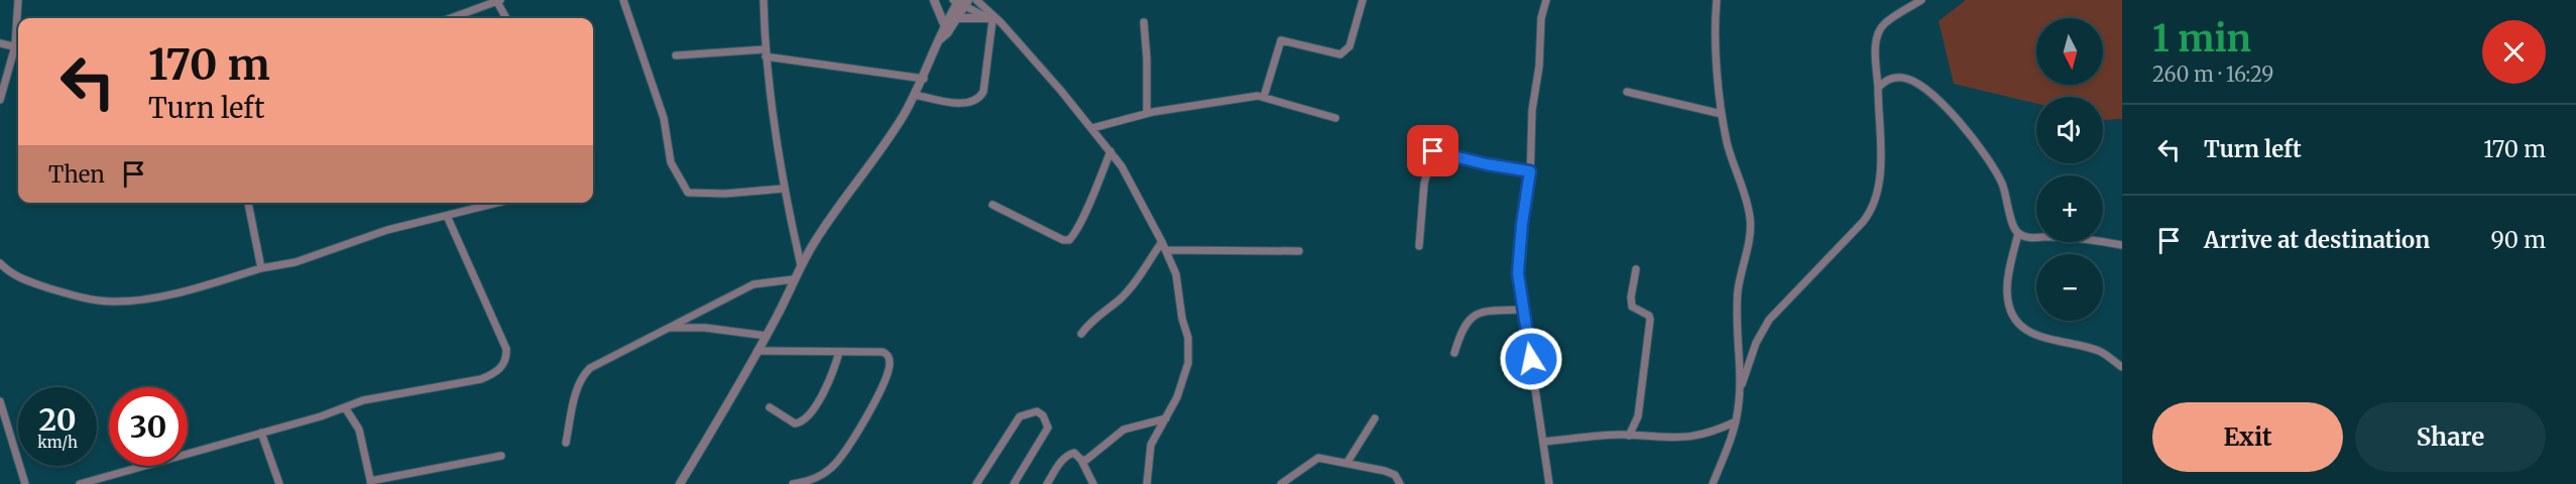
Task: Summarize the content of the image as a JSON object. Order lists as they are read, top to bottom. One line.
{"north":"bottom","page":{"heading":["1 min","260 m · 16:29"],"map_buttons":["+","−"],"turn":["170 m","Turn left"],"list":[{"name":"Turn left","value":"170 m"},{"name":"Arrive at destination","value":"90 m"}],"then":"Then","speed":"20 km/h","limit":"30","buttons":["Exit","Share"]}}
